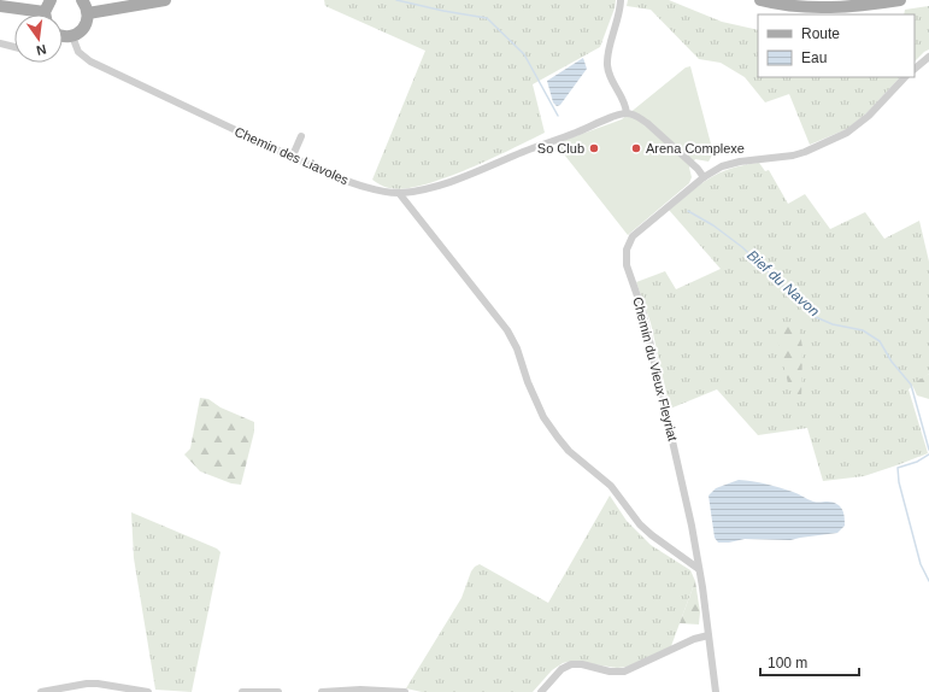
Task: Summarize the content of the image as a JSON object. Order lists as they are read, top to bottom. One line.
{"streets":{"street":["Chemin des Liavoles","Chemin du Vieux Fleyriat"]},"water":["Bief du Navon"],"places":["So Club","Arena Complexe"],"legend":["Route","Eau"],"scale_bar":"100 m","north":"bottom"}
